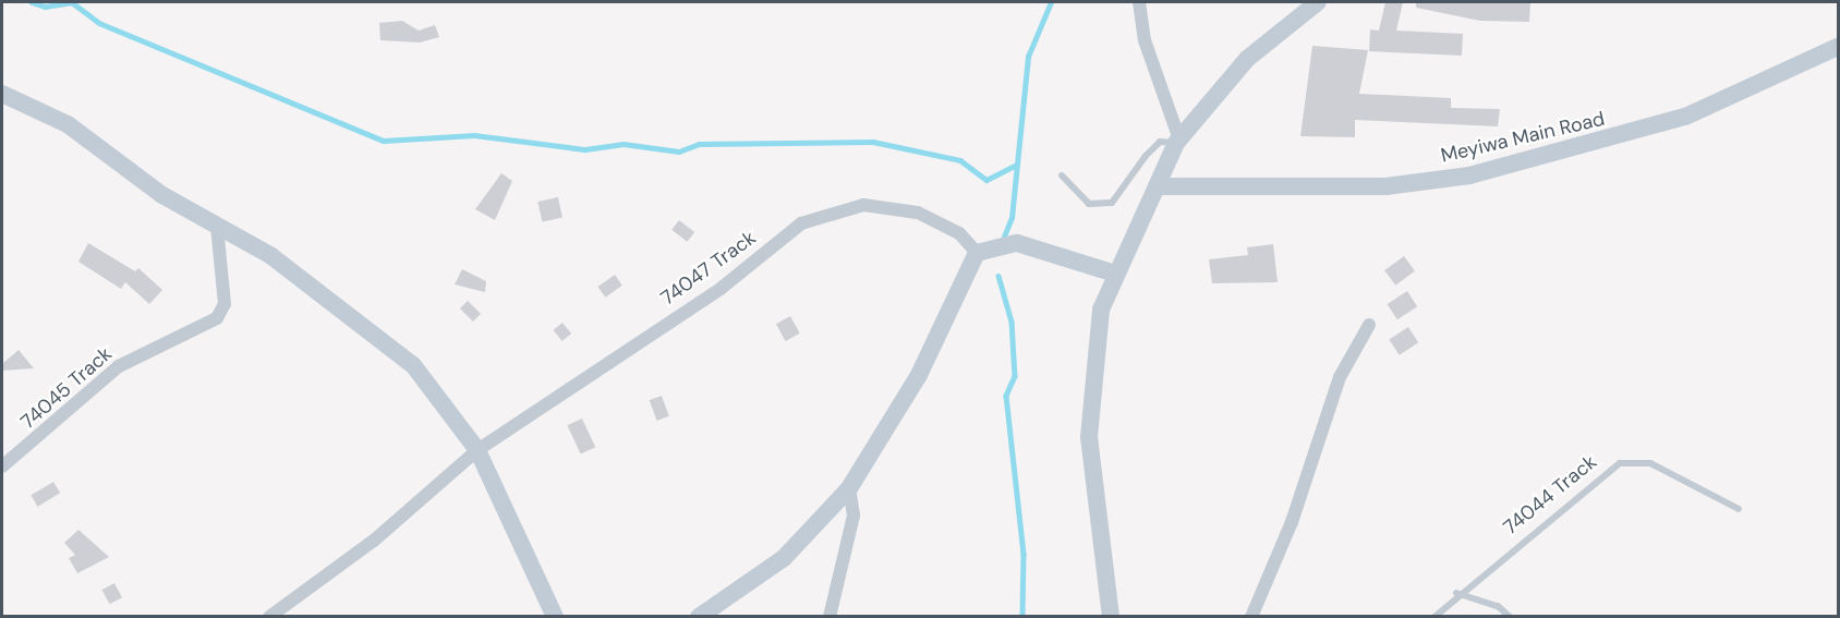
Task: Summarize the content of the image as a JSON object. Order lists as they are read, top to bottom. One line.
{"streets":{"street":["Meyiwa Main Road","74047 Track","74045 Track"],"lane":["74044 Track"]}}
